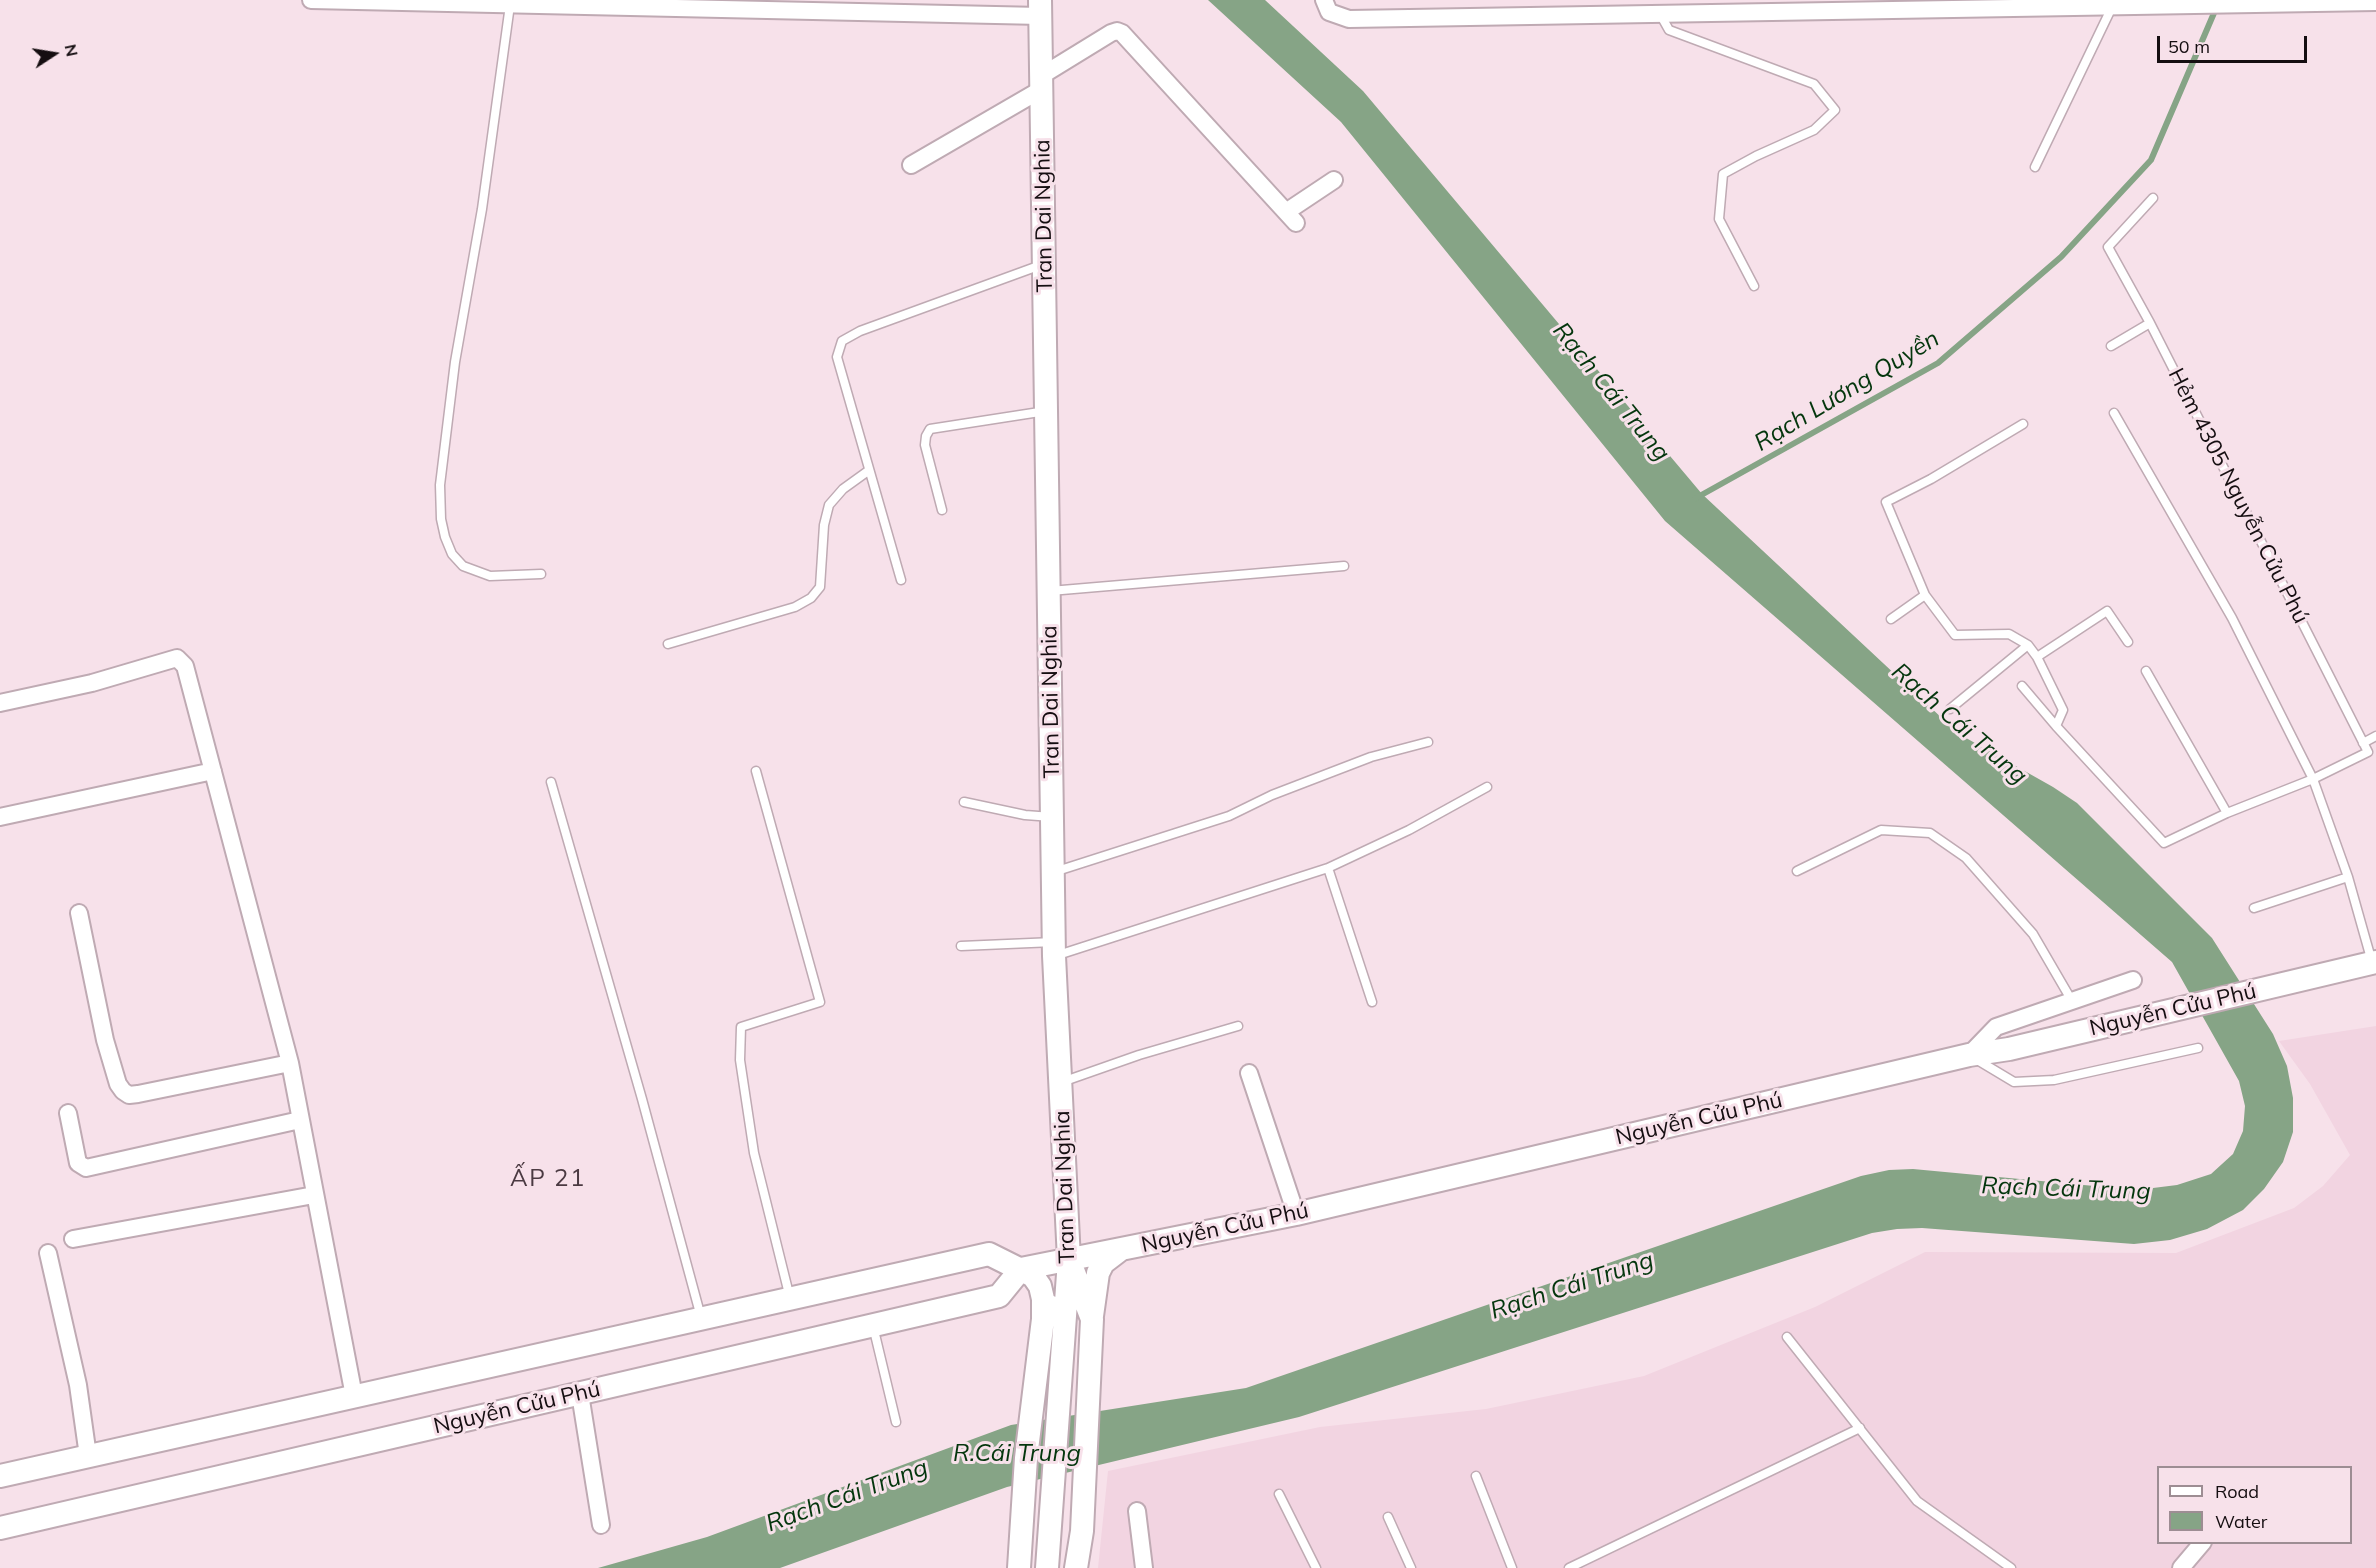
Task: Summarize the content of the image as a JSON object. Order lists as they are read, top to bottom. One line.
{"streets":{"main road":["Tran Dai Nghia","Nguyễn Cửu Phú"],"lane":["Hẻm 4305 Nguyễn Cửu Phú"]},"crossings":[["Tran Dai Nghia","Nguyễn Cửu Phú"]],"districts":["ẤP 21"],"water":["Rạch Lương Quyền","Rạch Cái Trung","R.Cái Trung"],"legend":["Road","Water"],"scale_bar":"50 m","north":"right"}
